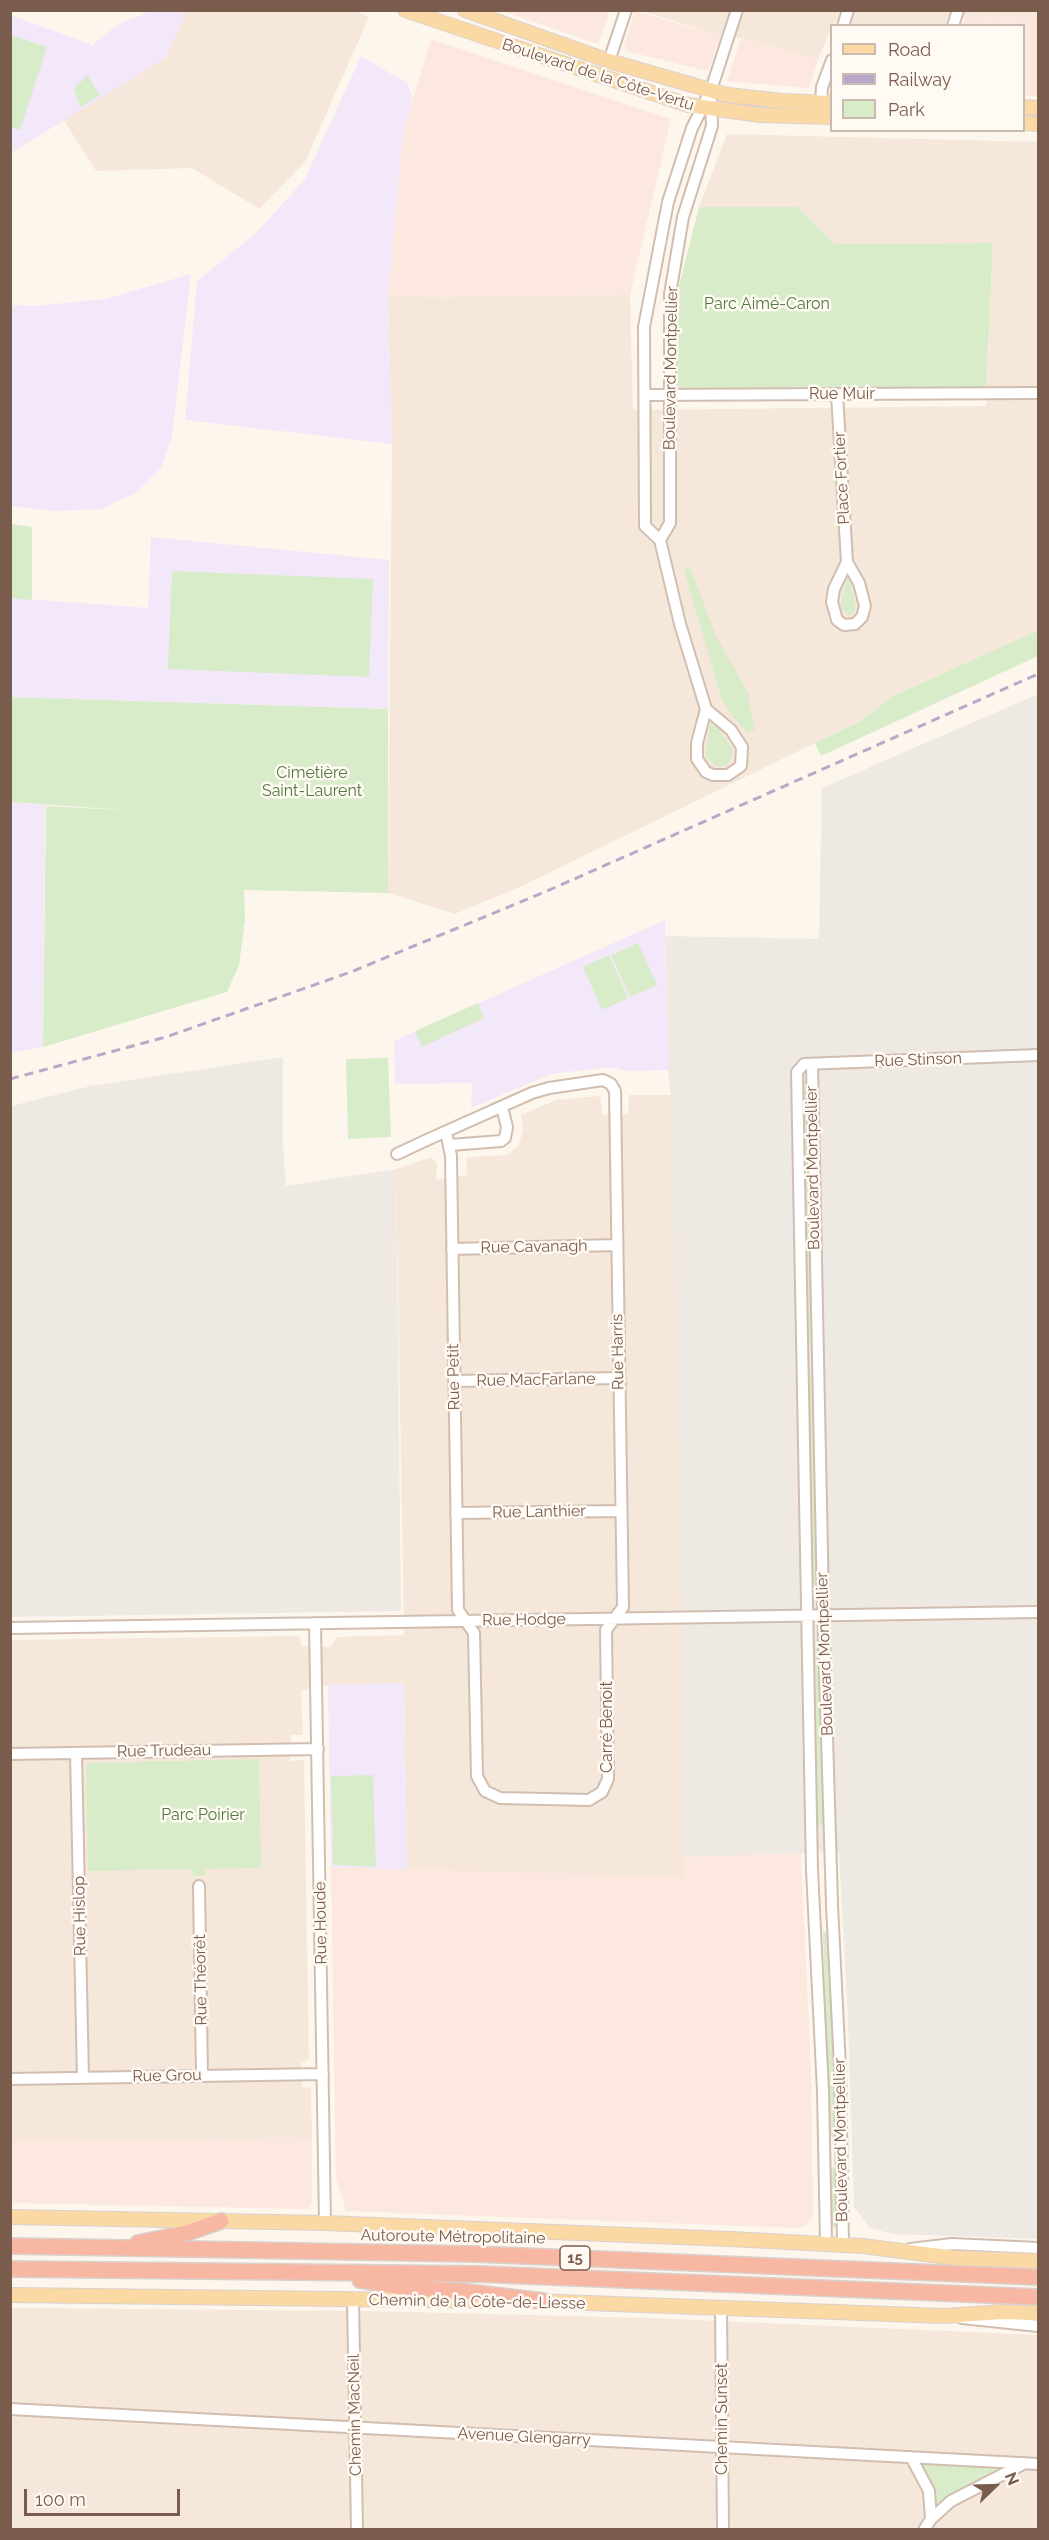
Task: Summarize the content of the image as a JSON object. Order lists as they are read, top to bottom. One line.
{"streets":{"highway":["Autoroute Métropolitaine","15"],"main road":["Boulevard de la Côte-Vertu","Chemin de la Côte-de-Liesse"],"street":["Boulevard Montpellier","Rue Muir","Place Fortier","Rue Stinson","Rue Cavanagh","Rue Harris","Rue Petit","Rue MacFarlane","Rue Lanthier","Rue Hodge","Carré Benoit","Rue Trudeau","Rue Hislop","Rue Houde","Rue Théorêt","Rue Grou","Chemin MacNeil","Chemin Sunset","Avenue Glengarry"]},"crossings":[["Boulevard de la Côte-Vertu","Boulevard Montpellier"],["Boulevard Montpellier","Rue Muir"],["Boulevard Montpellier","Rue Stinson"],["Boulevard Montpellier","Rue Hodge"],["Rue Muir","Place Fortier"],["Rue Cavanagh","Rue Harris"],["Rue Cavanagh","Rue Petit"],["Rue Harris","Rue MacFarlane"],["Rue Harris","Rue Lanthier"],["Rue Harris","Rue Hodge"],["Rue Harris","Carré Benoit"],["Rue Petit","Rue MacFarlane"],["Rue Petit","Rue Lanthier"],["Rue Petit","Rue Hodge"],["Rue Petit","Carré Benoit"],["Rue Hodge","Carré Benoit"],["Rue Hodge","Rue Houde"],["Rue Trudeau","Rue Hislop"],["Rue Trudeau","Rue Houde"],["Rue Hislop","Rue Grou"],["Rue Houde","Rue Grou"],["Rue Théorêt","Rue Grou"],["Chemin de la Côte-de-Liesse","Chemin MacNeil"],["Chemin de la Côte-de-Liesse","Chemin Sunset"],["Chemin MacNeil","Avenue Glengarry"],["Chemin Sunset","Avenue Glengarry"]],"parks":["Parc Aimé-Caron","Cimetière Saint-Laurent","Parc Poirier"],"legend":["Road","Railway","Park"],"scale_bar":"100 m","north":"top right"}
